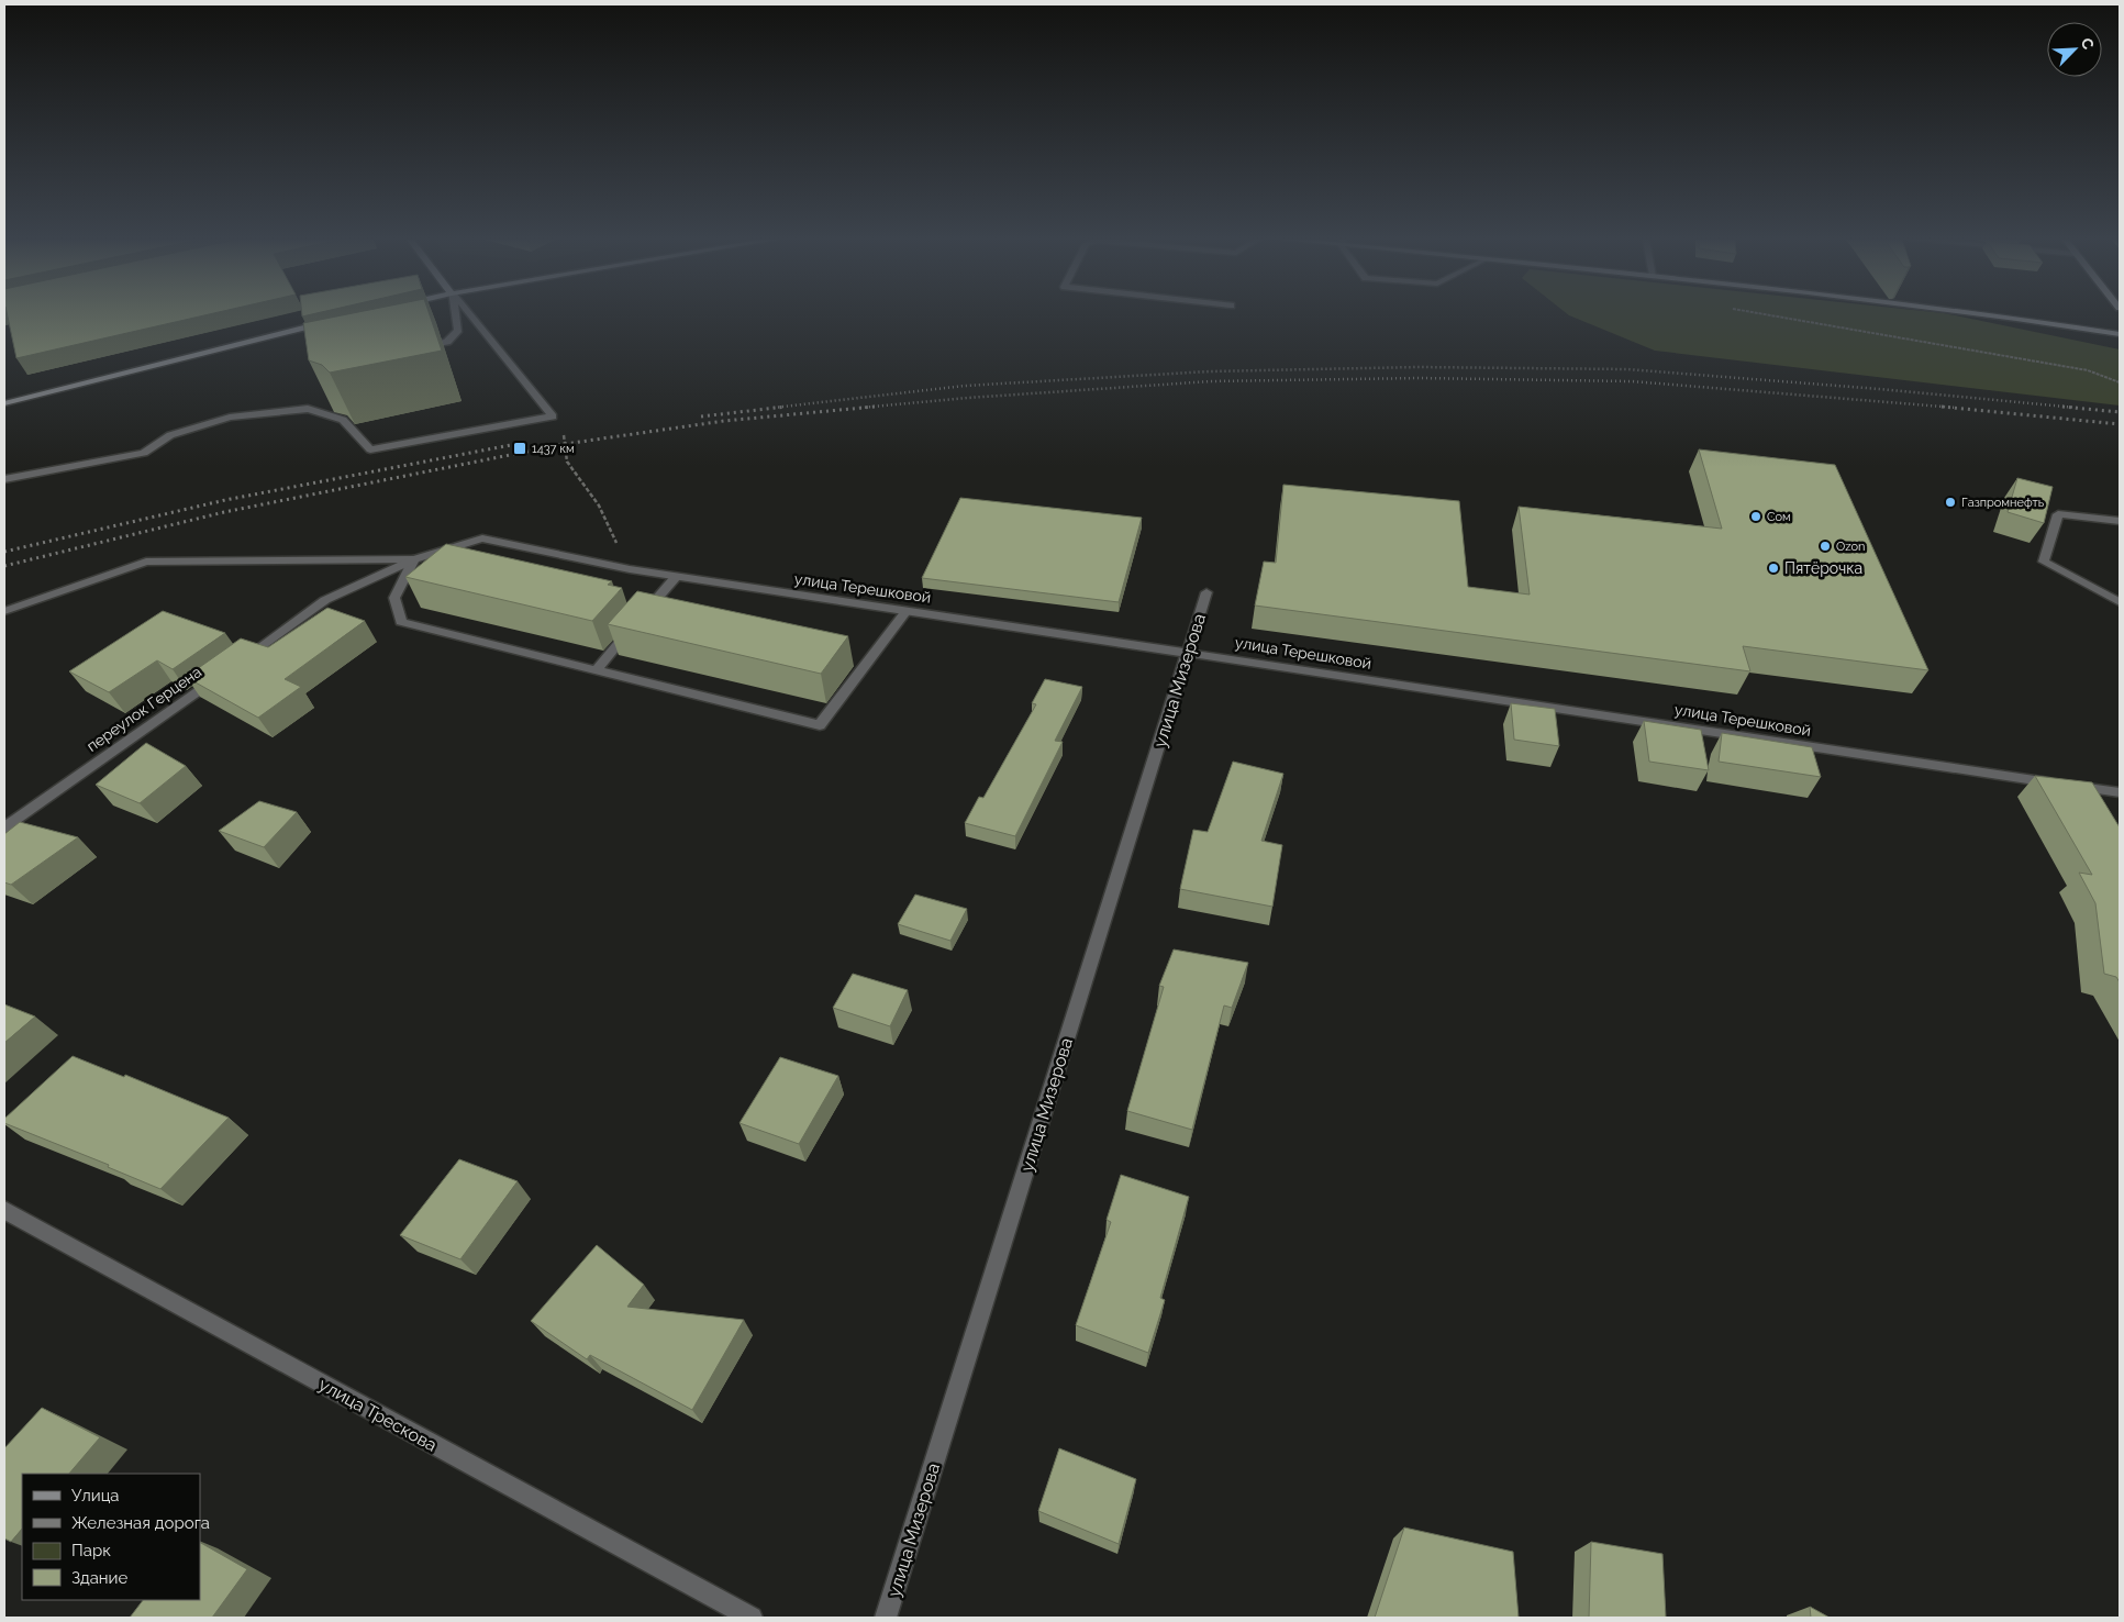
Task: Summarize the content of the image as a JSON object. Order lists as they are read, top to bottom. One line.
{"streets":{"street":["улица Терешковой","улица Мизерова","переулок Герцена","улица Трескова"]},"crossings":[["улица Терешковой","улица Мизерова"]],"places":{"transit":["1437 км"],"other":["Газпромнефть","Сом","Ozon","Пятёрочка"]},"legend":["Улица","Железная дорога","Парк","Здание"],"north":"top right"}
